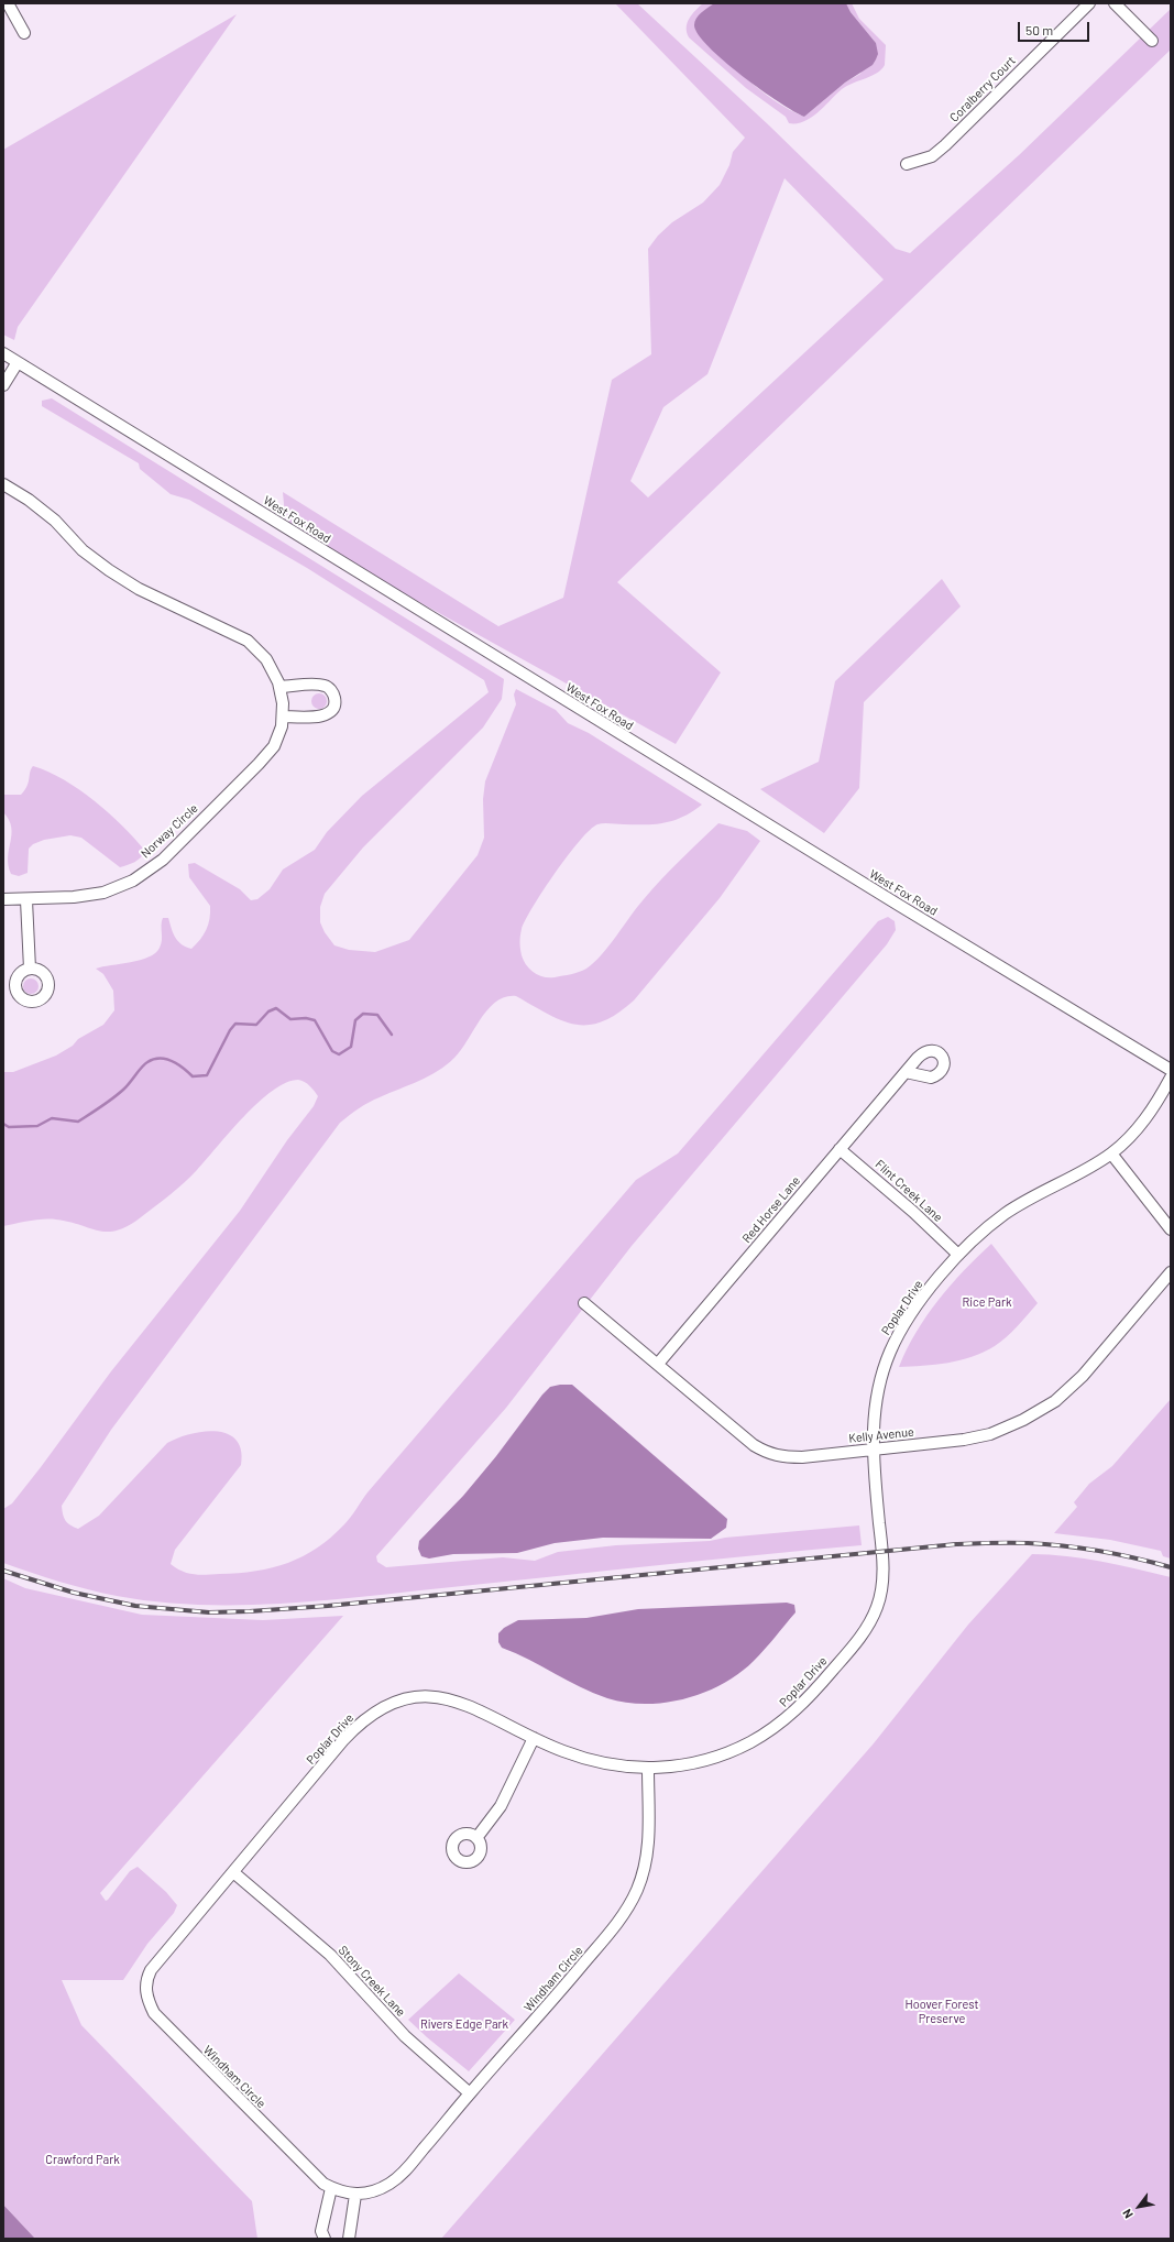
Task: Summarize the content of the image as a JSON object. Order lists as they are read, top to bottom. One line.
{"streets":{"street":["Coralberry Court","West Fox Road","Norway Circle","Flint Creek Lane","Red Horse Lane","Poplar Drive","Kelly Avenue","Windham Circle","Stony Creek Lane"]},"crossings":[["Flint Creek Lane","Red Horse Lane"],["Flint Creek Lane","Poplar Drive"],["Red Horse Lane","Kelly Avenue"],["Poplar Drive","Kelly Avenue"],["Poplar Drive","Windham Circle"],["Poplar Drive","Stony Creek Lane"],["Windham Circle","Stony Creek Lane"]],"parks":["Rice Park","Hoover Forest Preserve","Rivers Edge Park","Crawford Park"],"scale_bar":"50 m","north":"bottom left"}
